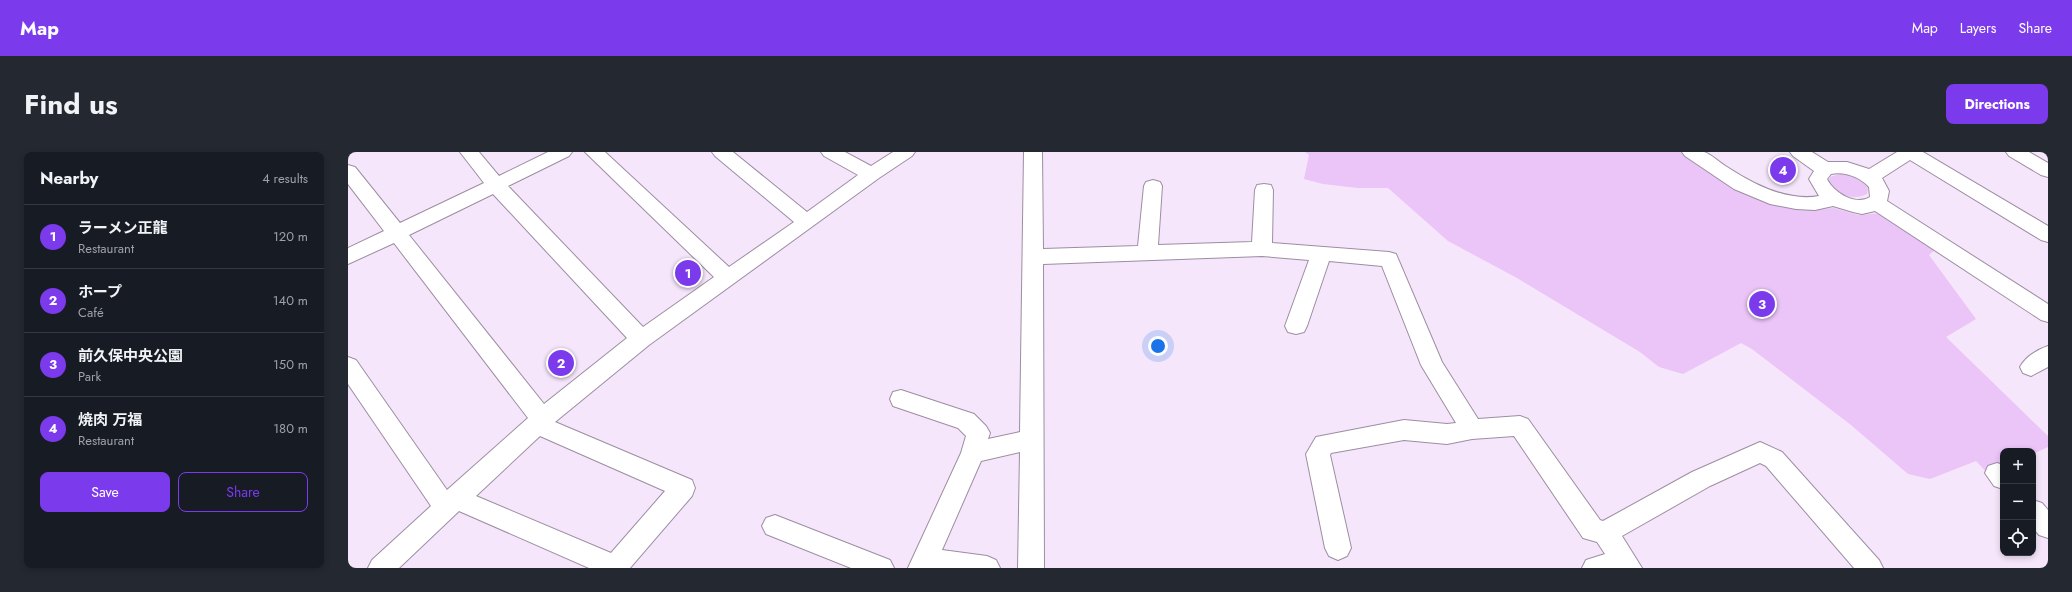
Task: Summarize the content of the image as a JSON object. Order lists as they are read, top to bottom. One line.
{"page":{"header":"Map","nav":["Map","Layers","Share"],"title":"Find us","buttons":["Directions",["Save","Share"]],"heading":["Nearby","4 results"],"pins":["4","1","3","2"],"list":[{"mark":"1","name":"ラーメン正龍","note":"Restaurant","value":"120 m"},{"mark":"2","name":"ホープ","note":"Café","value":"140 m"},{"mark":"3","name":"前久保中央公園","note":"Park","value":"150 m"},{"mark":"4","name":"焼肉 万福","note":"Restaurant","value":"180 m"}],"map_buttons":["+","−"]}}
